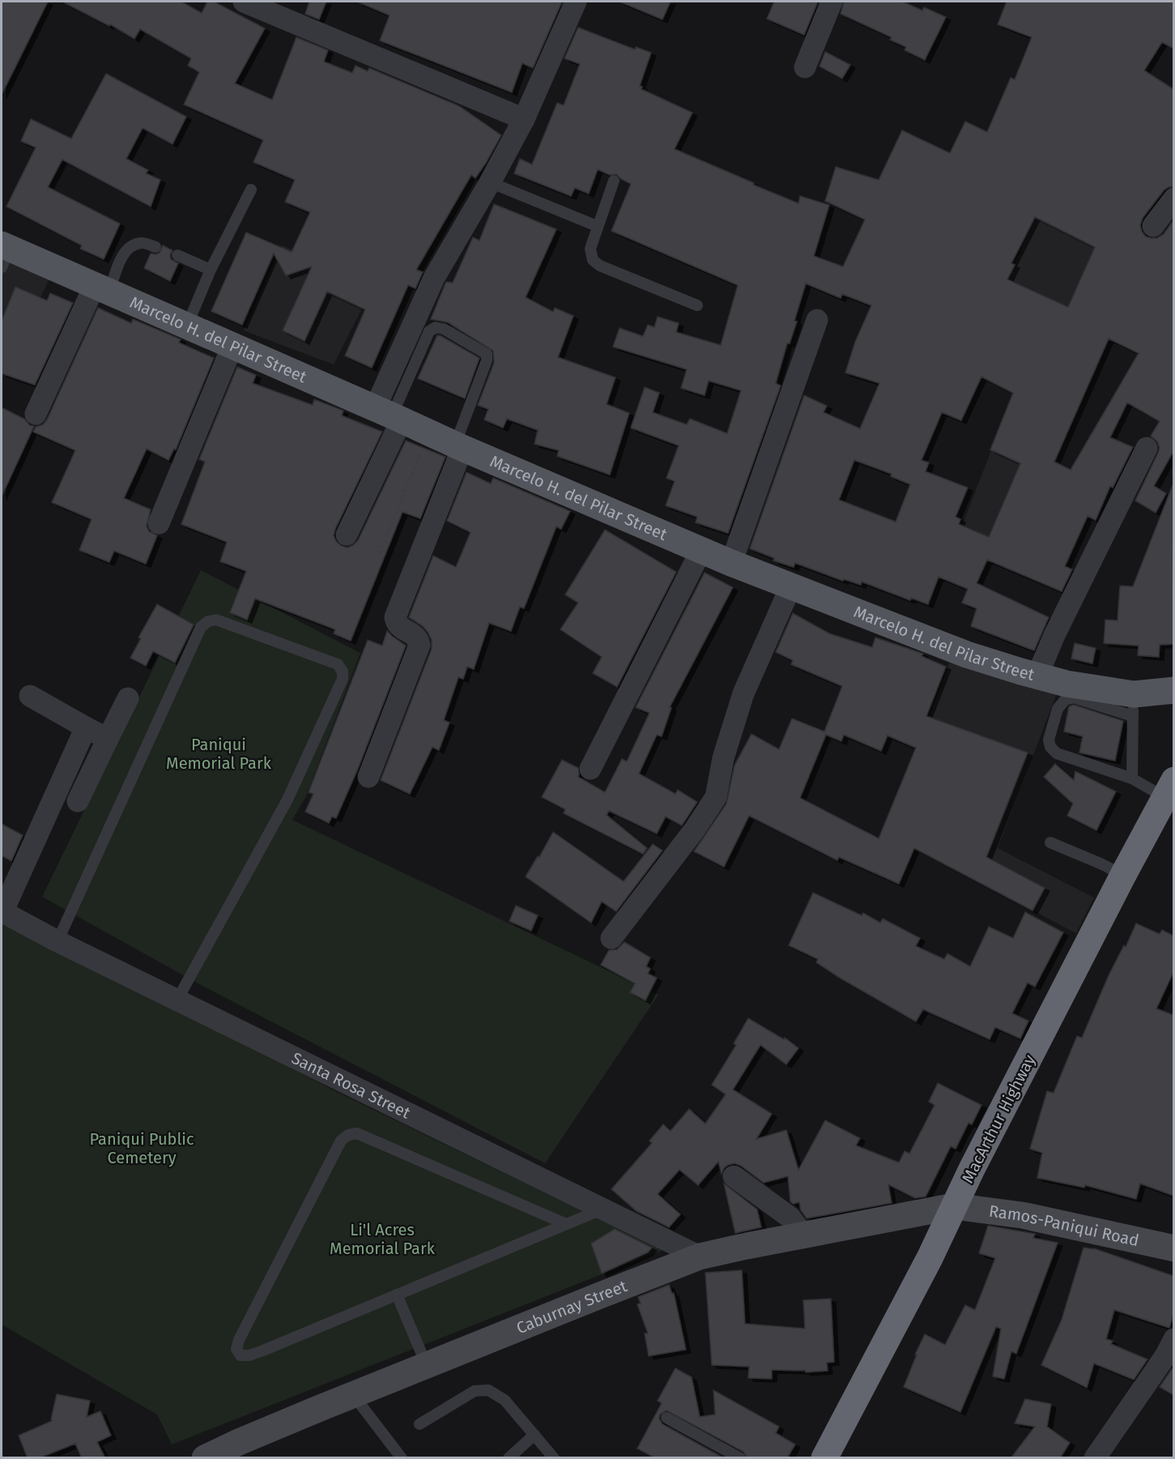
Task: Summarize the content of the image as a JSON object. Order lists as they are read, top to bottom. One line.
{"streets":{"highway":["MacArthur Highway"],"main road":["Marcelo H. del Pilar Street"],"street":["Santa Rosa Street","Ramos-Paniqui Road","Caburnay Street"]},"crossings":[["Santa Rosa Street","Caburnay Street"],["MacArthur Highway","Ramos-Paniqui Road"],["MacArthur Highway","Caburnay Street"],["Ramos-Paniqui Road","Caburnay Street"]],"parks":["Paniqui Memorial Park","Paniqui Public Cemetery","Li'l Acres Memorial Park"]}
